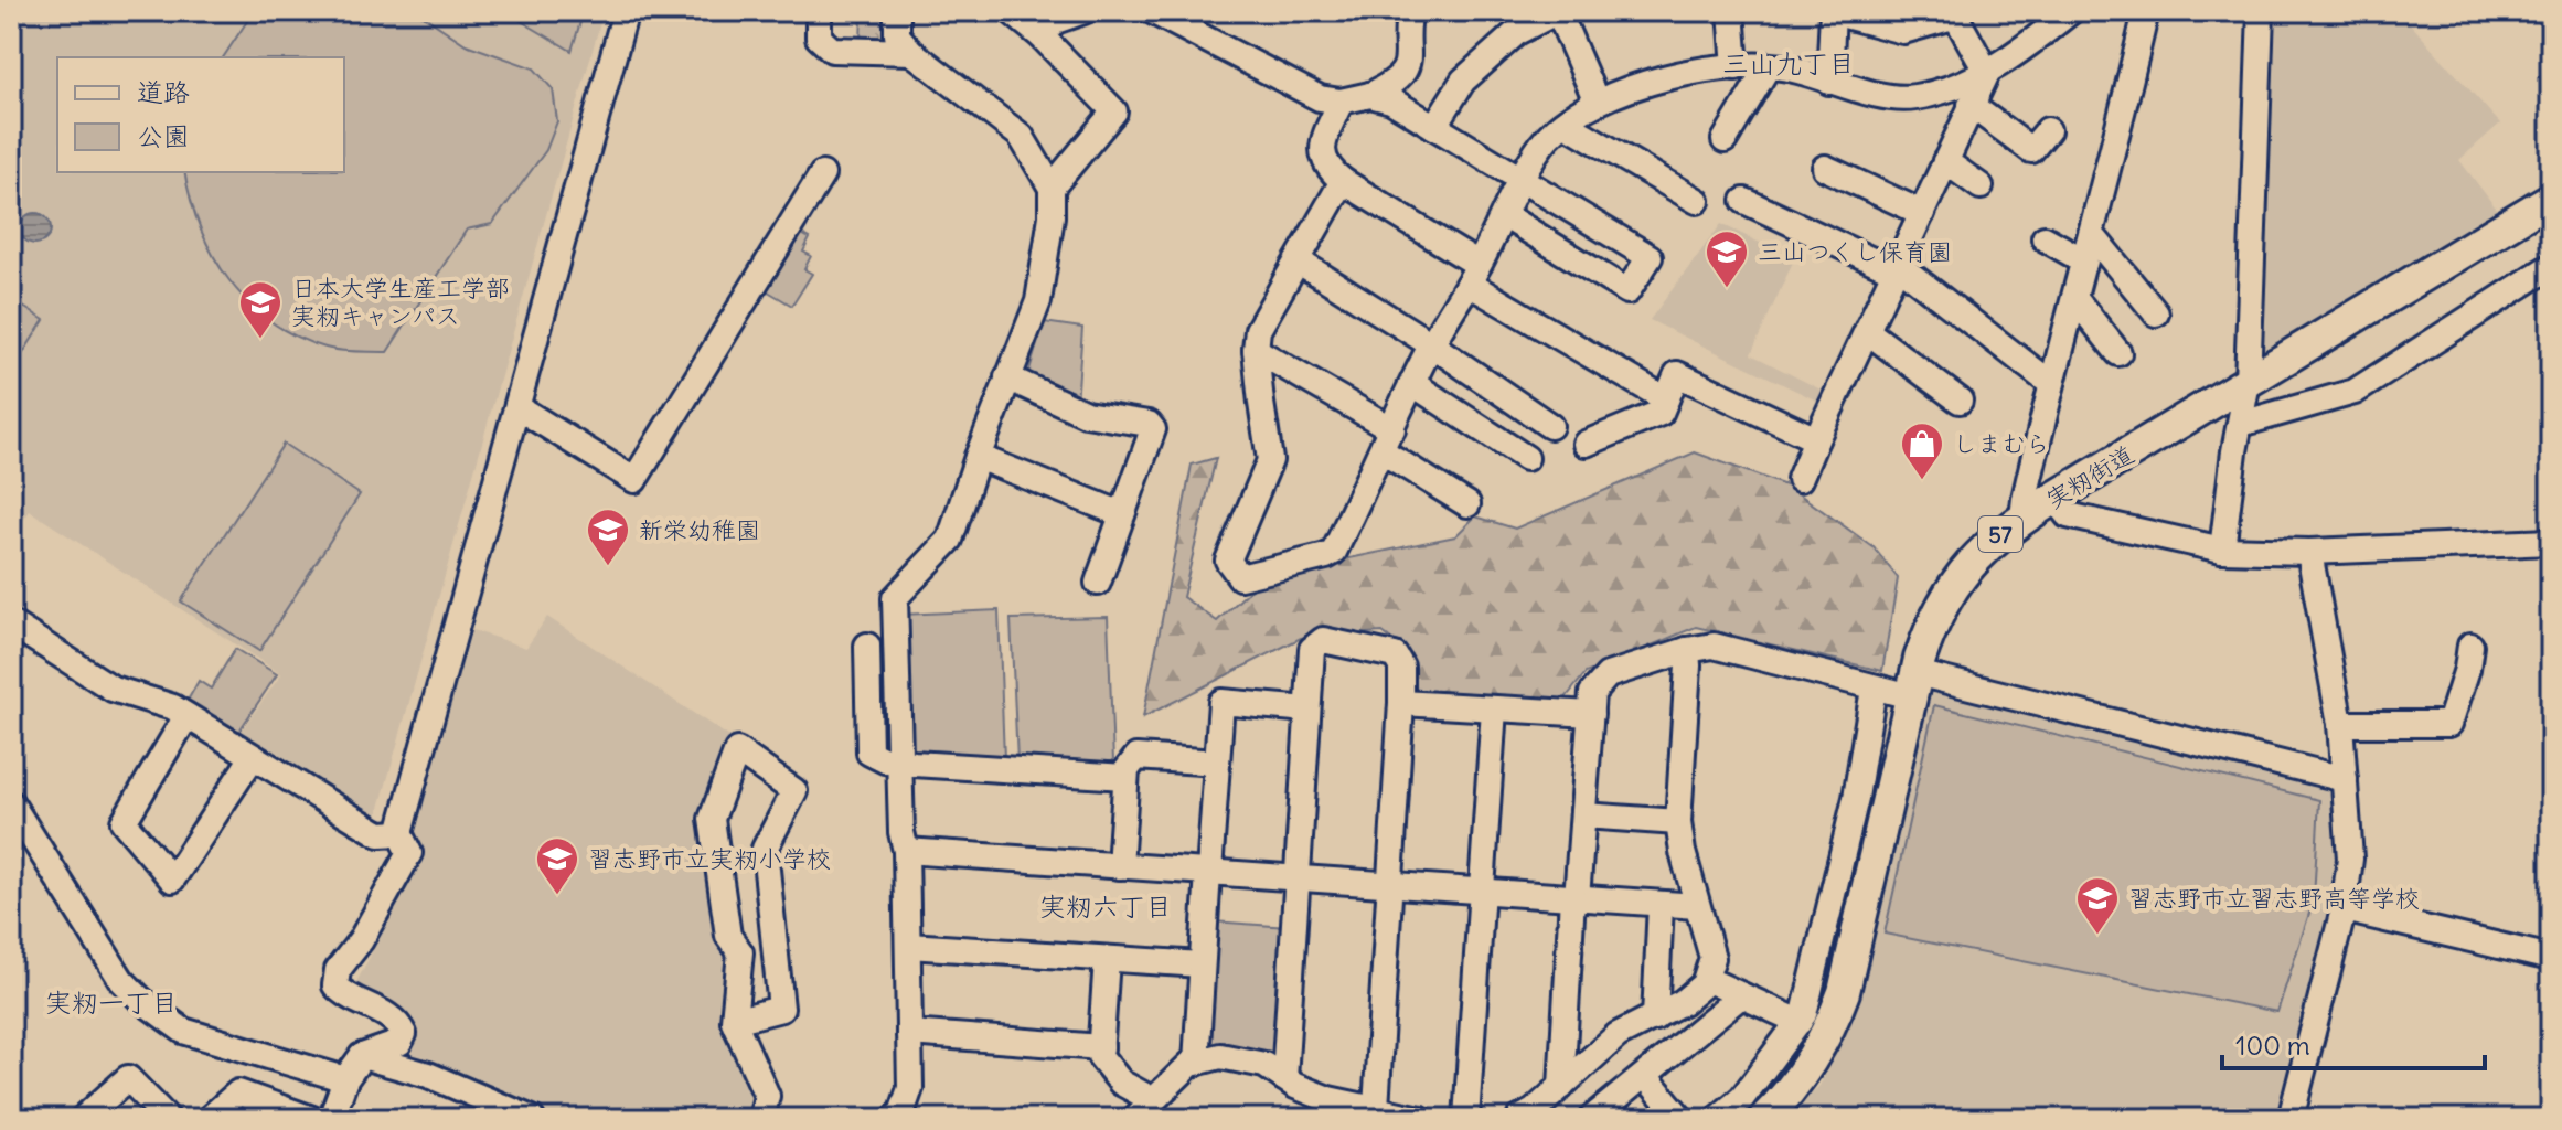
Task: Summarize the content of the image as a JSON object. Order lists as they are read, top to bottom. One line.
{"streets":{"main road":["実籾街道","57"]},"districts":["三山九丁目","実籾六丁目","実籾一丁目"],"places":{"school or university":["三山つくし保育園","日本大学生産工学部 実籾キャンパス","新栄幼稚園","習志野市立実籾小学校","習志野市立習志野高等学校"],"shop":["しまむら"]},"legend":["道路","公園"],"scale_bar":"100 m"}
